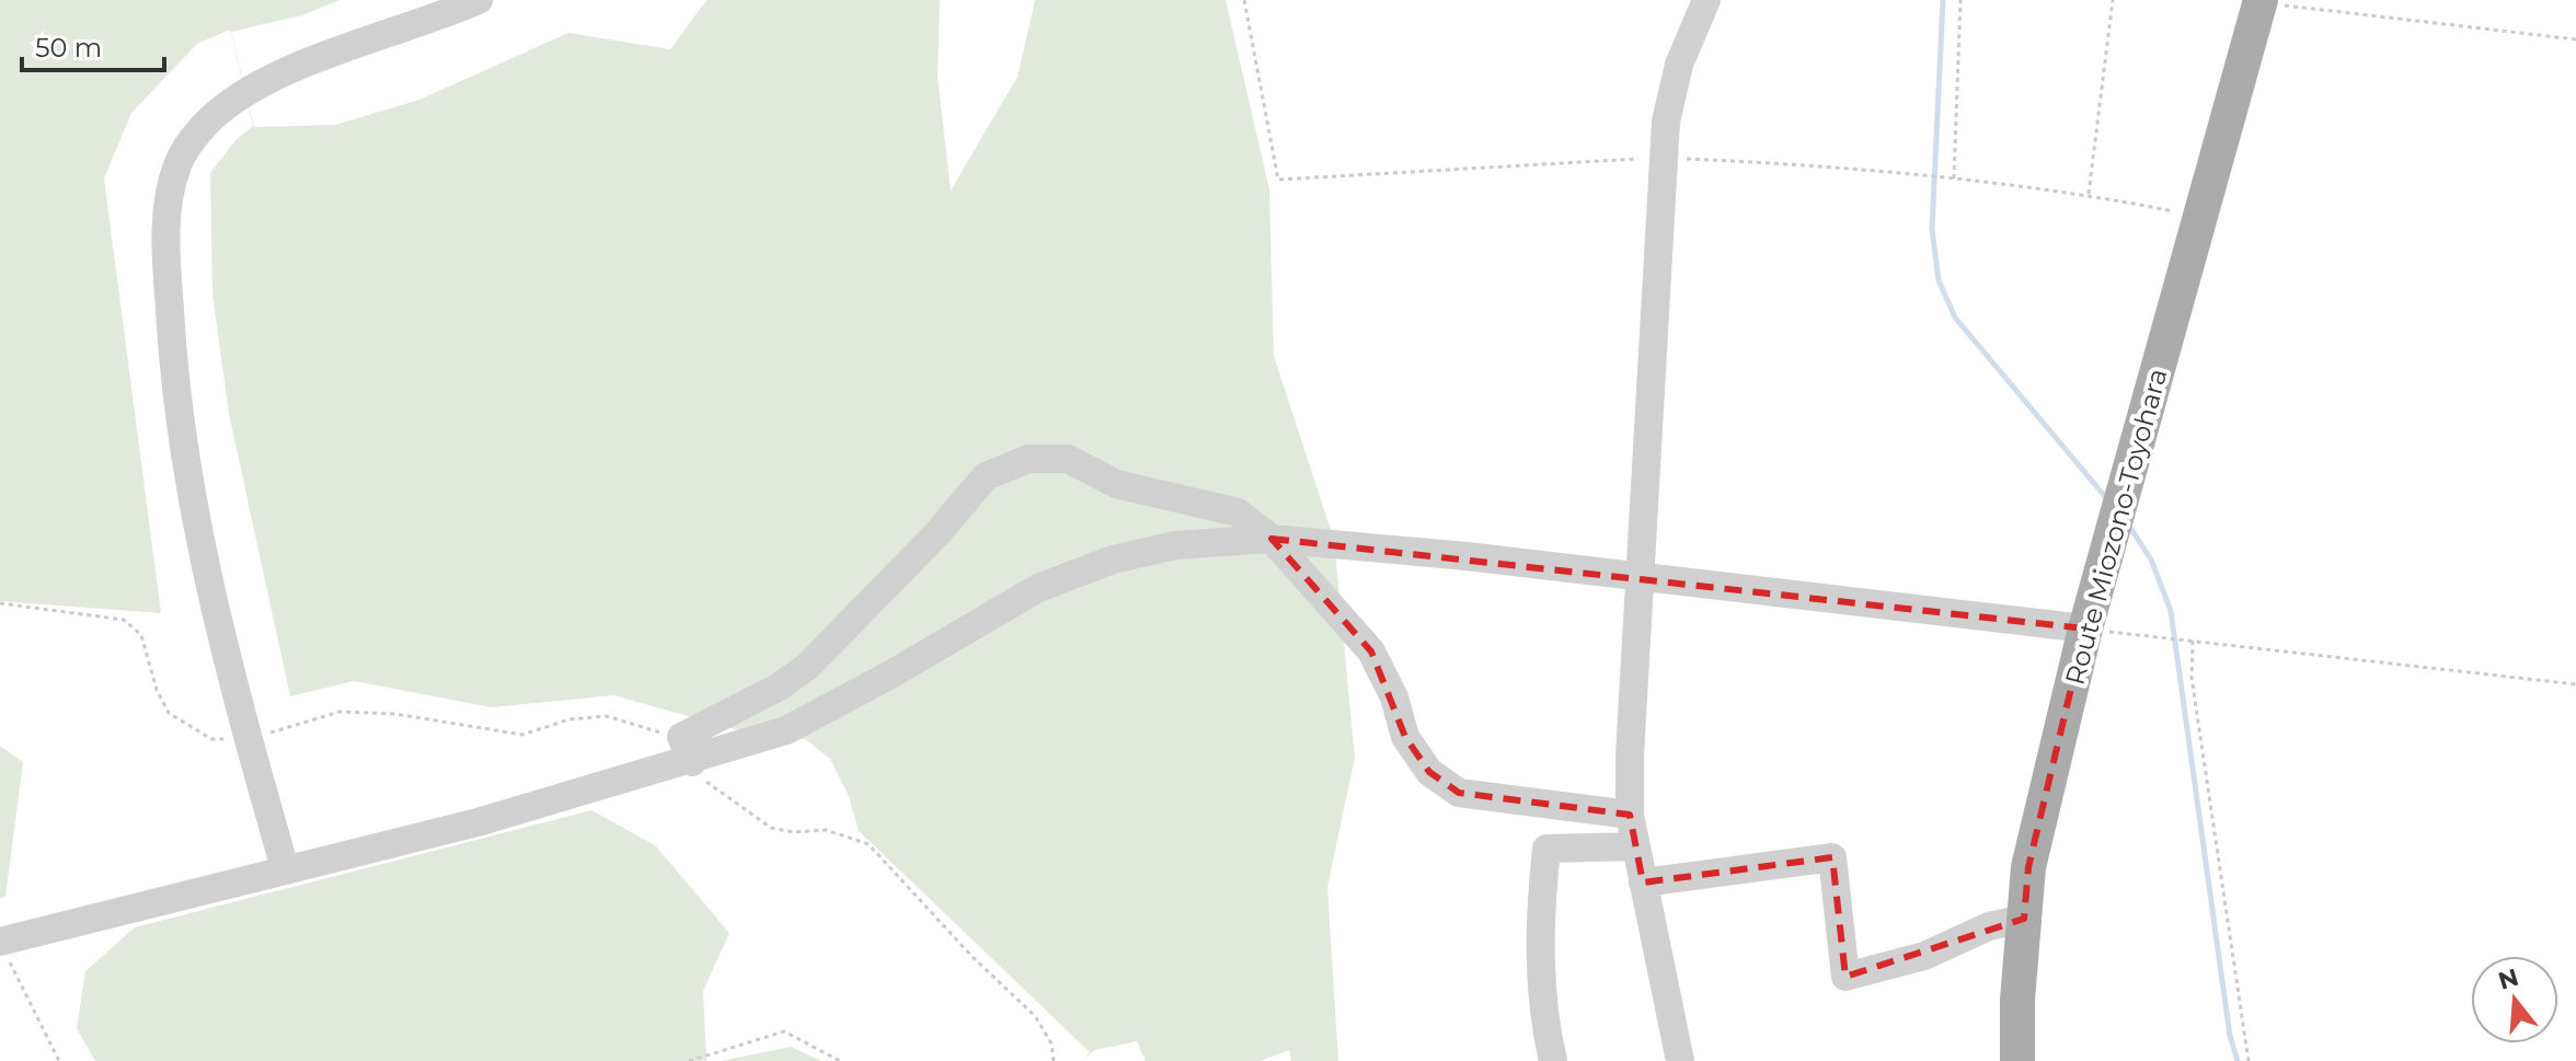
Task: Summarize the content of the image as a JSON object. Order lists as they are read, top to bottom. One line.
{"streets":{"main road":["Route Miozono-Toyohara"]},"scale_bar":"50 m","north":"top"}
